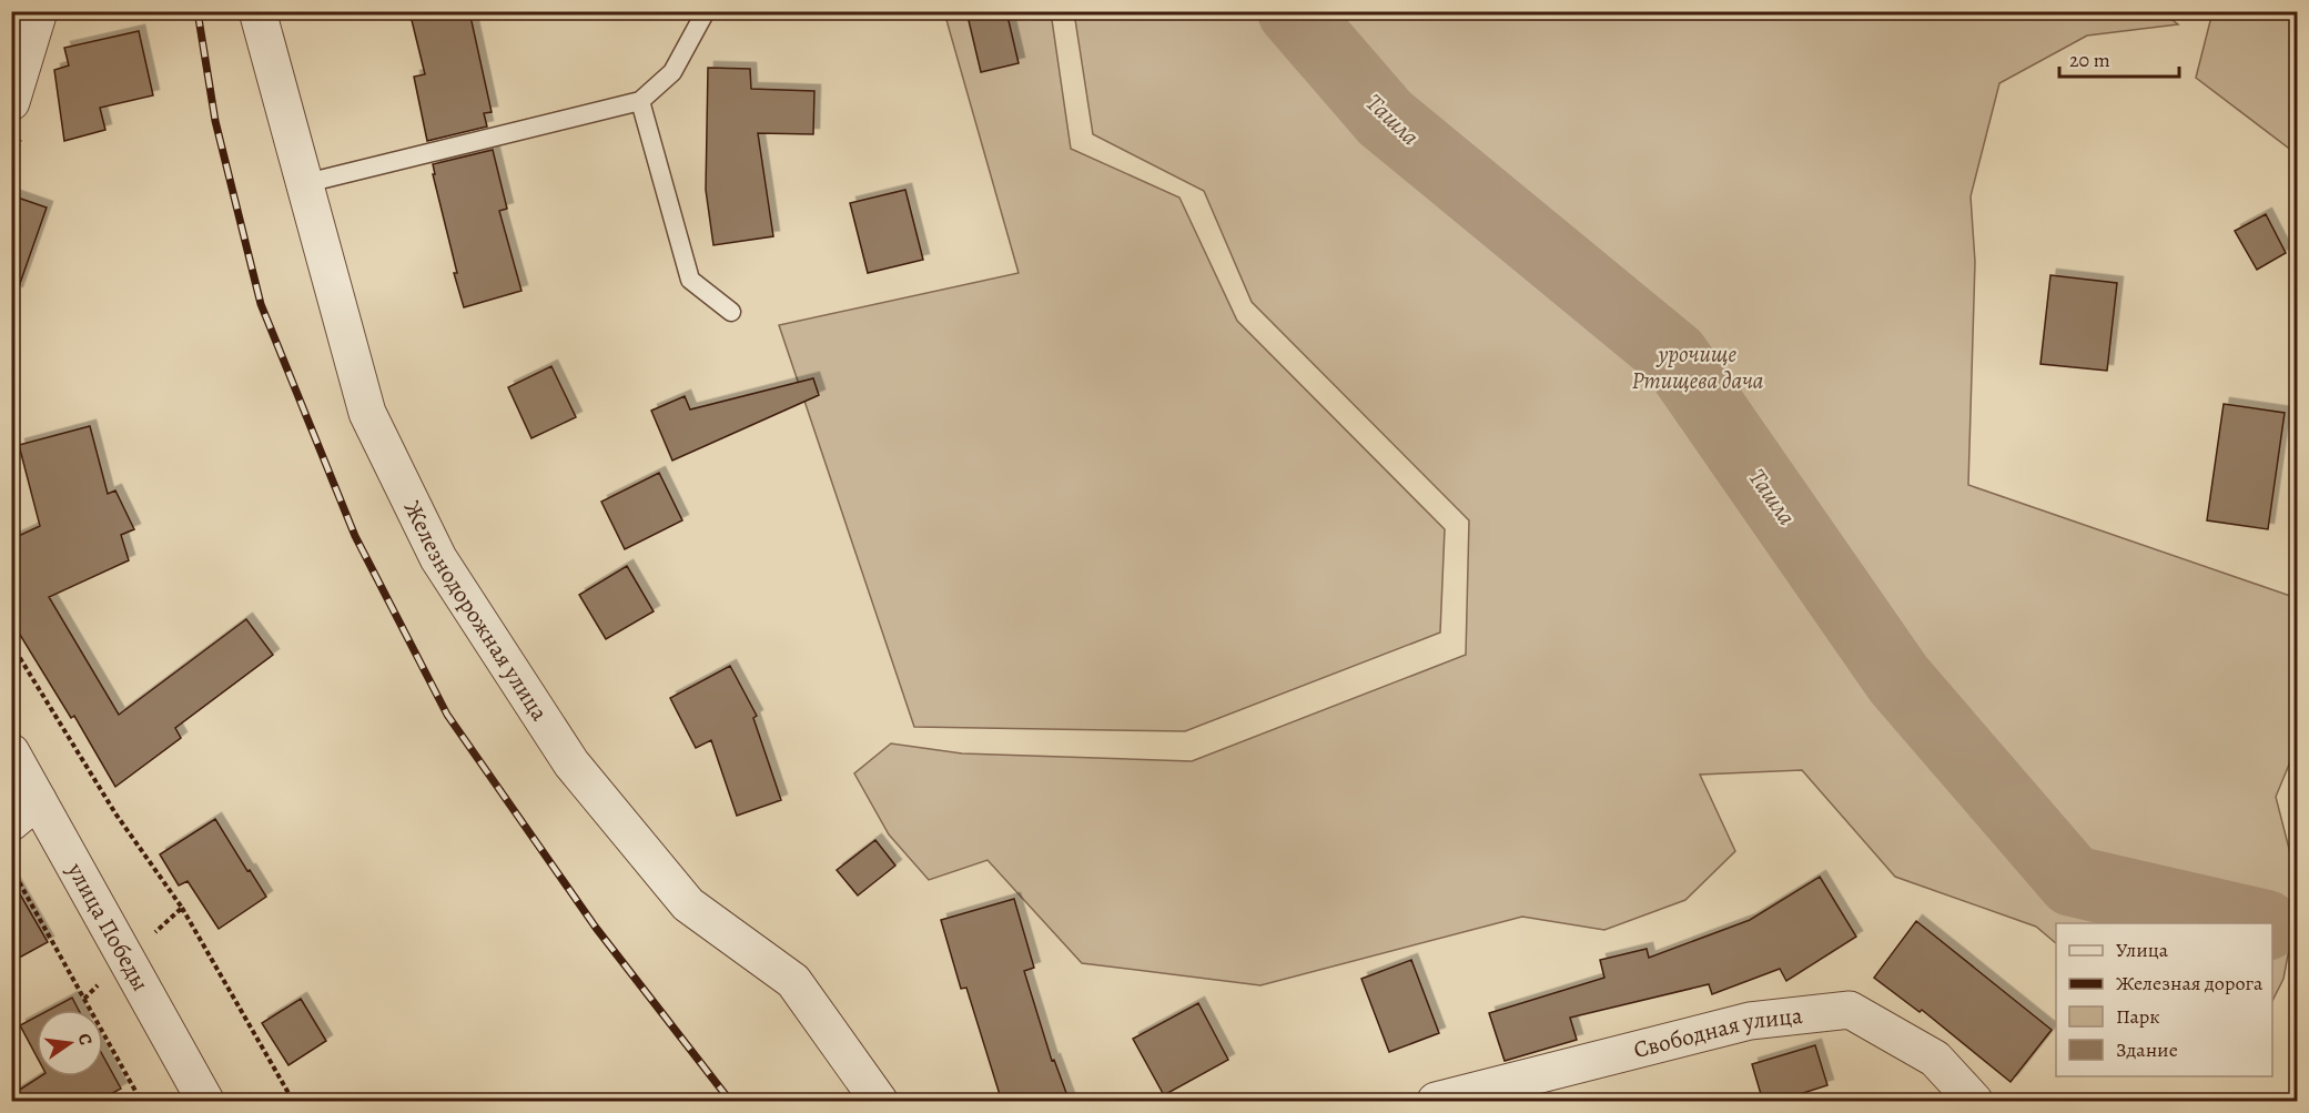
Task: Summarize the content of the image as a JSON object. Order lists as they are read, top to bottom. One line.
{"streets":{"street":["Железнодорожная улица","улица Победы","Свободная улица"]},"water":["Ташла"],"parks":["урочище Ртищева дача"],"legend":["Улица","Железная дорога","Парк","Здание"],"scale_bar":"20 m","north":"right"}
